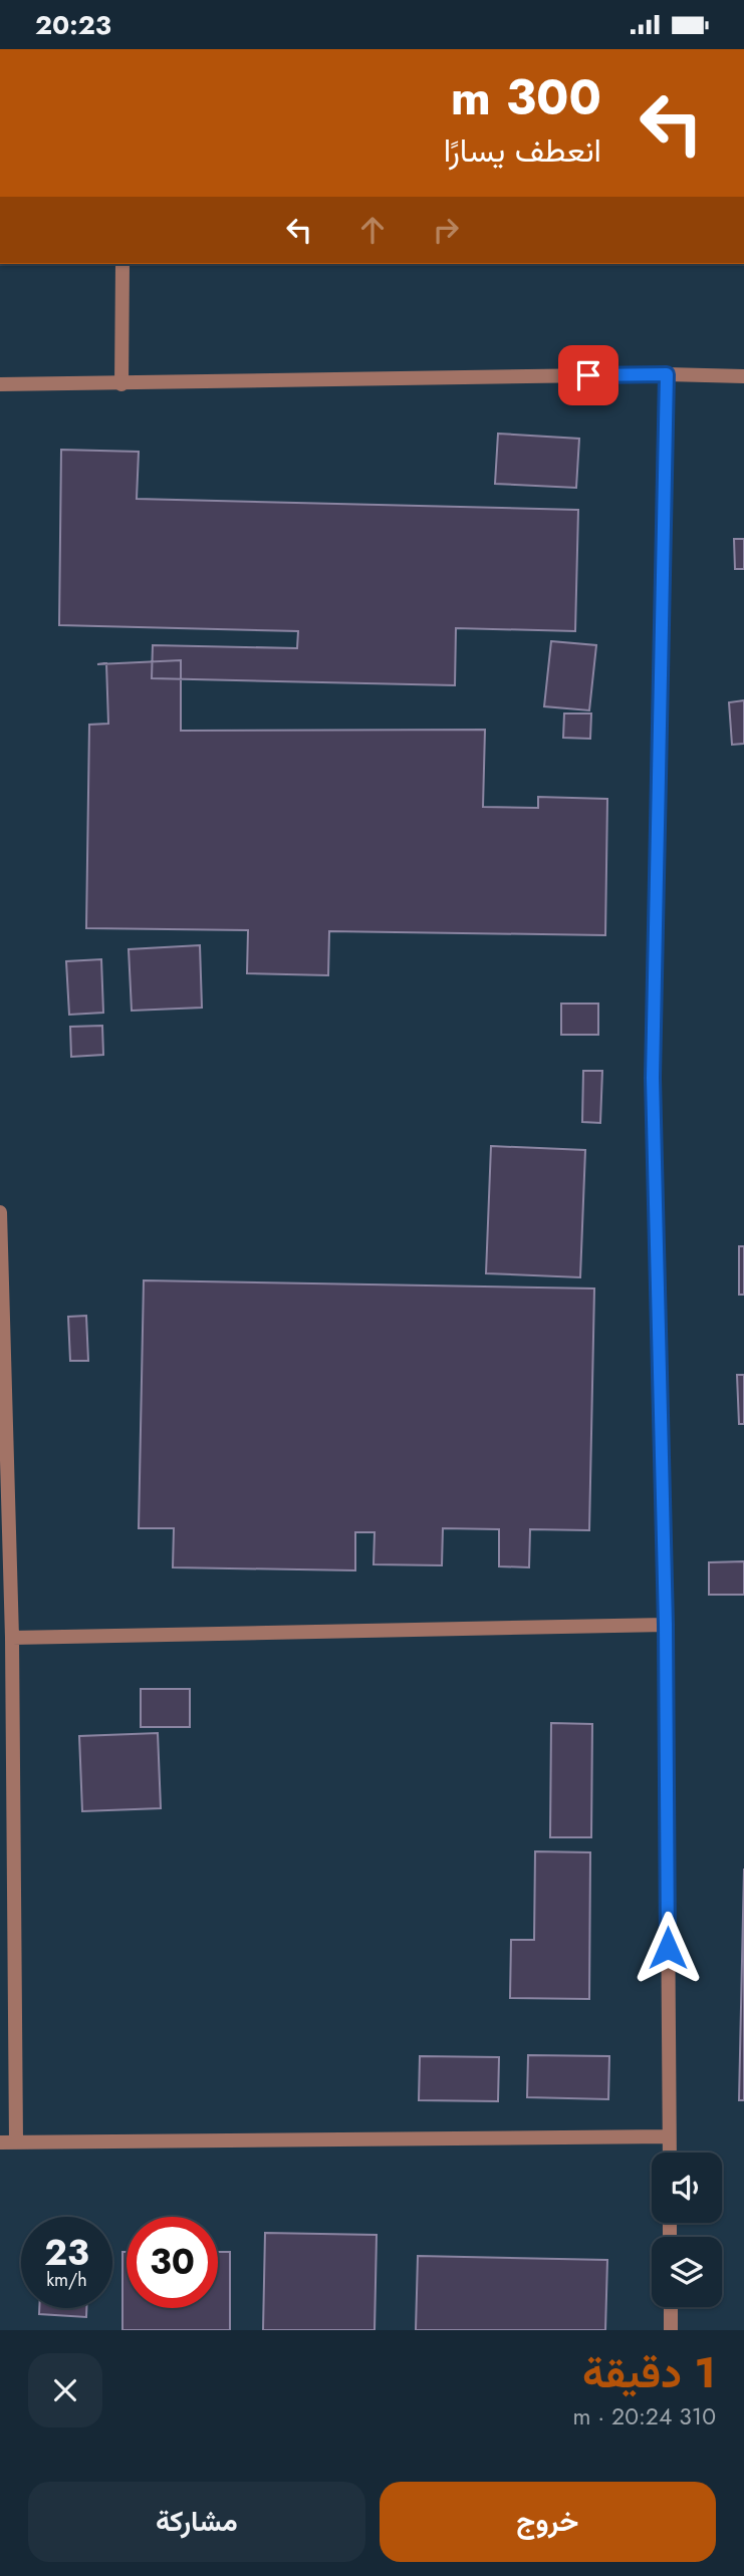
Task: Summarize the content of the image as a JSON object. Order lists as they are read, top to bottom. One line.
{"page":{"status":"20:23","turn":["300 m","انعطف يسارًا"],"speed":"23 km/h","limit":"30","heading":["1 دقيقة","310 m · 20:24"],"buttons":["خروج","مشاركة"]}}
